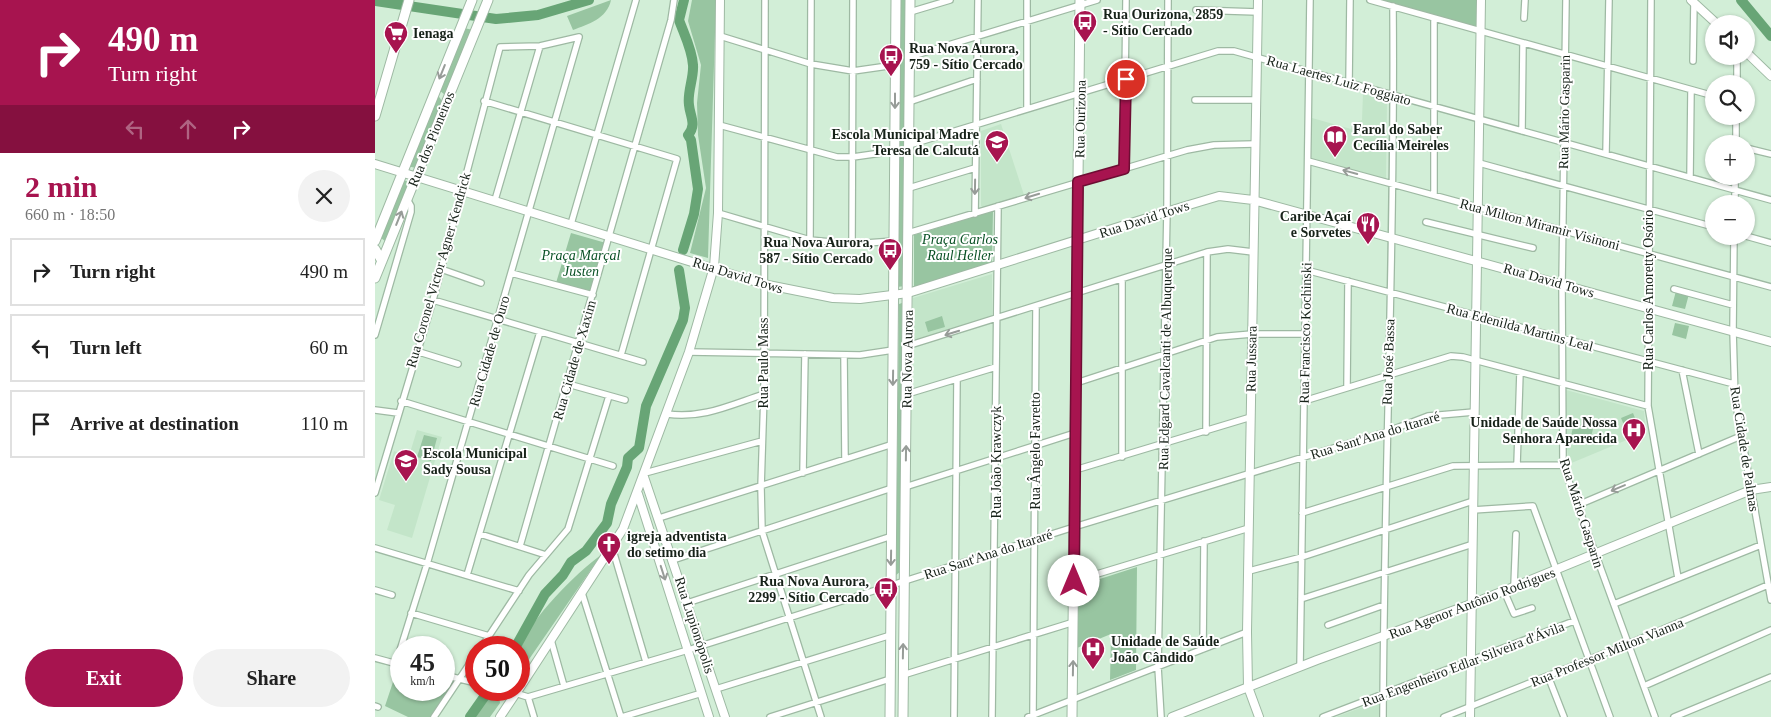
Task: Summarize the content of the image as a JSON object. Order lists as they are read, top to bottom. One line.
{"streets":{"main road":["Rua Ourizona","Rua dos Pioneiros","Rua Nova Aurora"],"street":["Rua Laertes Luiz Foggiato","Rua Mário Gasparin","Rua David Tows","Rua Milton Miramir Visinoni","Rua Coronel Victor Agner Kendrick","Rua Carlos Amoretty Osório","Rua Edenilda Martins Leal","Rua Francisco Kochinski","Rua Cidade de Ouro","Rua Edgard Cavalcanti de Albuquerque","Rua Jussara","Rua Cidade de Xaxim","Rua José Bassa","Rua Paulo Mass","Rua Sant'Ana do Itararé","Rua Cidade de Palmas","Rua Ângelo Favretto","Rua João Krawczyk","Rua Agenor Antônio Rodrigues","Rua Lupionópolis","Rua Professor Milton Vianna","Rua Engenheiro Edlar Silveira d'Ávila"]},"crossings":[["Rua Laertes Luiz Foggiato","Rua Mário Gasparin"],["Rua Laertes Luiz Foggiato","Rua Ourizona"],["Rua Laertes Luiz Foggiato","Rua Carlos Amoretty Osório"],["Rua Laertes Luiz Foggiato","Rua Francisco Kochinski"],["Rua Laertes Luiz Foggiato","Rua Nova Aurora"],["Rua Laertes Luiz Foggiato","Rua Edgard Cavalcanti de Albuquerque"],["Rua Laertes Luiz Foggiato","Rua Jussara"],["Rua Laertes Luiz Foggiato","Rua José Bassa"],["Rua Mário Gasparin","Rua David Tows"],["Rua Mário Gasparin","Rua Milton Miramir Visinoni"],["Rua Mário Gasparin","Rua Edenilda Martins Leal"],["Rua Mário Gasparin","Rua Agenor Antônio Rodrigues"],["Rua Mário Gasparin","Rua Professor Milton Vianna"],["Rua Ourizona","Rua David Tows"],["Rua Ourizona","Rua Sant'Ana do Itararé"],["Rua dos Pioneiros","Rua David Tows"],["Rua David Tows","Rua Coronel Victor Agner Kendrick"],["Rua David Tows","Rua Carlos Amoretty Osório"],["Rua David Tows","Rua Francisco Kochinski"],["Rua David Tows","Rua Cidade de Ouro"],["Rua David Tows","Rua Nova Aurora"],["Rua David Tows","Rua Edgard Cavalcanti de Albuquerque"],["Rua David Tows","Rua Jussara"],["Rua David Tows","Rua Cidade de Xaxim"],["Rua David Tows","Rua José Bassa"],["Rua David Tows","Rua Paulo Mass"],["Rua David Tows","Rua Cidade de Palmas"],["Rua David Tows","Rua João Krawczyk"],["Rua Milton Miramir Visinoni","Rua Carlos Amoretty Osório"],["Rua Milton Miramir Visinoni","Rua Francisco Kochinski"],["Rua Milton Miramir Visinoni","Rua José Bassa"],["Rua Milton Miramir Visinoni","Rua Cidade de Palmas"],["Rua Coronel Victor Agner Kendrick","Rua Cidade de Ouro"],["Rua Carlos Amoretty Osório","Rua Edenilda Martins Leal"],["Rua Carlos Amoretty Osório","Rua Agenor Antônio Rodrigues"],["Rua Edenilda Martins Leal","Rua Francisco Kochinski"],["Rua Edenilda Martins Leal","Rua José Bassa"],["Rua Edenilda Martins Leal","Rua Cidade de Palmas"],["Rua Francisco Kochinski","Rua Sant'Ana do Itararé"],["Rua Francisco Kochinski","Rua Agenor Antônio Rodrigues"],["Rua Nova Aurora","Rua Sant'Ana do Itararé"],["Rua Edgard Cavalcanti de Albuquerque","Rua Sant'Ana do Itararé"],["Rua Jussara","Rua Sant'Ana do Itararé"],["Rua Jussara","Rua Agenor Antônio Rodrigues"],["Rua José Bassa","Rua Sant'Ana do Itararé"],["Rua José Bassa","Rua Agenor Antônio Rodrigues"],["Rua José Bassa","Rua Engenheiro Edlar Silveira d'Ávila"],["Rua Paulo Mass","Rua Sant'Ana do Itararé"],["Rua Sant'Ana do Itararé","Rua Ângelo Favretto"],["Rua Sant'Ana do Itararé","Rua João Krawczyk"],["Rua Sant'Ana do Itararé","Rua Lupionópolis"],["Rua Cidade de Palmas","Rua Agenor Antônio Rodrigues"],["Rua Cidade de Palmas","Rua Professor Milton Vianna"]],"parks":["Praça Carlos Raul Heller","Praça Marçal Justen"],"places":{"bus stop":["Rua Ourizona, 2859 - Sítio Cercado","Rua Nova Aurora, 759 - Sítio Cercado","Rua Nova Aurora, 587 - Sítio Cercado","Rua Nova Aurora, 2299 - Sítio Cercado"],"supermarket":["Ienaga"],"library":["Farol do Saber Cecília Meireles"],"school or university":["Escola Municipal Madre Teresa de Calcutá","Escola Municipal Sady Sousa"],"restaurant":["Caribe Açaí e Sorvetes"],"hospital":["Unidade de Saúde Nossa Senhora Aparecida","Unidade de Saúde João Cândido"],"church":["igreja adventista do setimo dia"]},"page":{"turn":["490 m","Turn right"],"map_buttons":["+","−"],"heading":["2 min","660 m · 18:50"],"list":[{"name":"Turn right","value":"490 m"},{"name":"Turn left","value":"60 m"},{"name":"Arrive at destination","value":"110 m"}],"speed":"45 km/h","limit":"50","buttons":["Exit","Share"]}}
